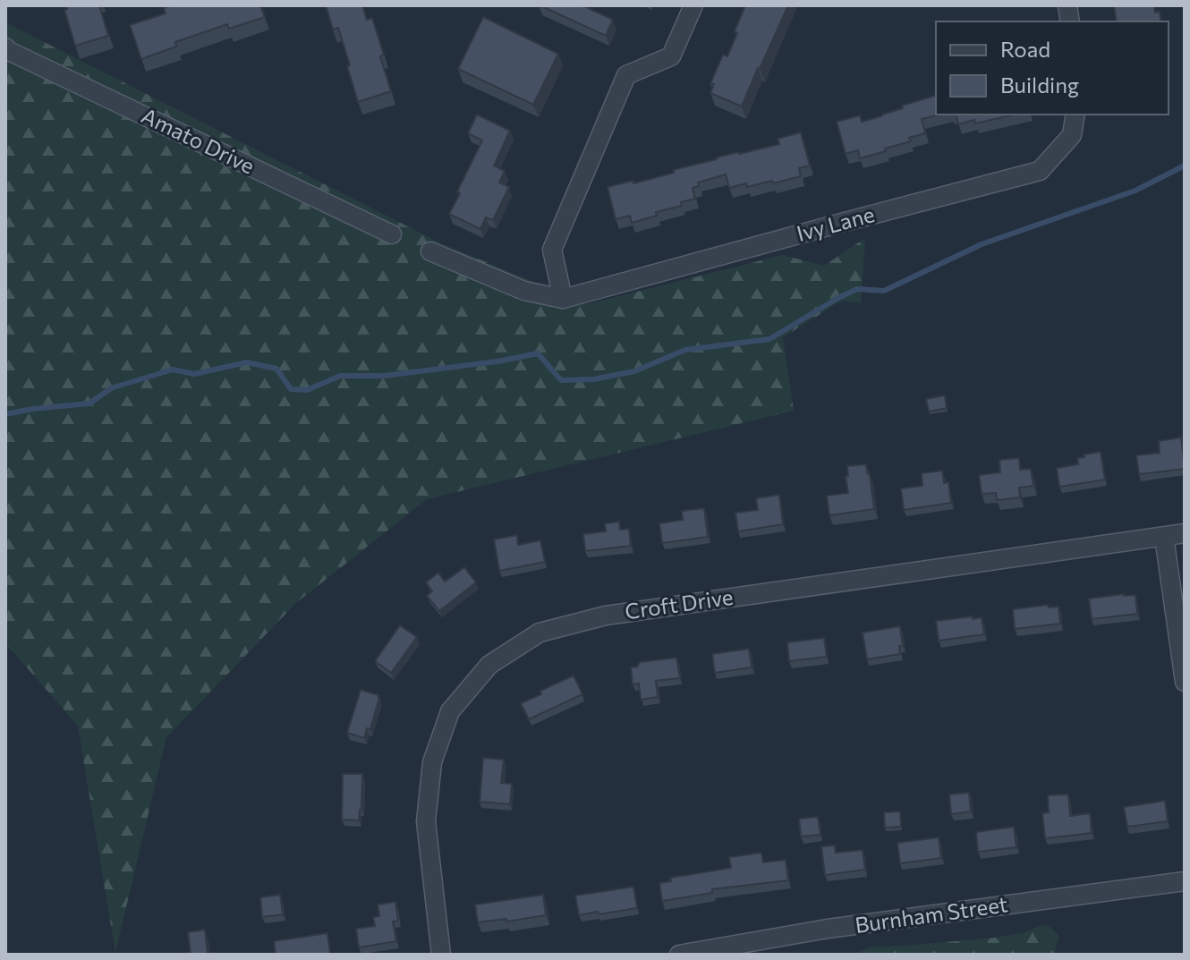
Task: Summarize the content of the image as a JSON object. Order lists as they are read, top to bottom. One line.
{"streets":{"street":["Amato Drive","Ivy Lane","Croft Drive","Burnham Street"]},"legend":["Road","Building"]}
